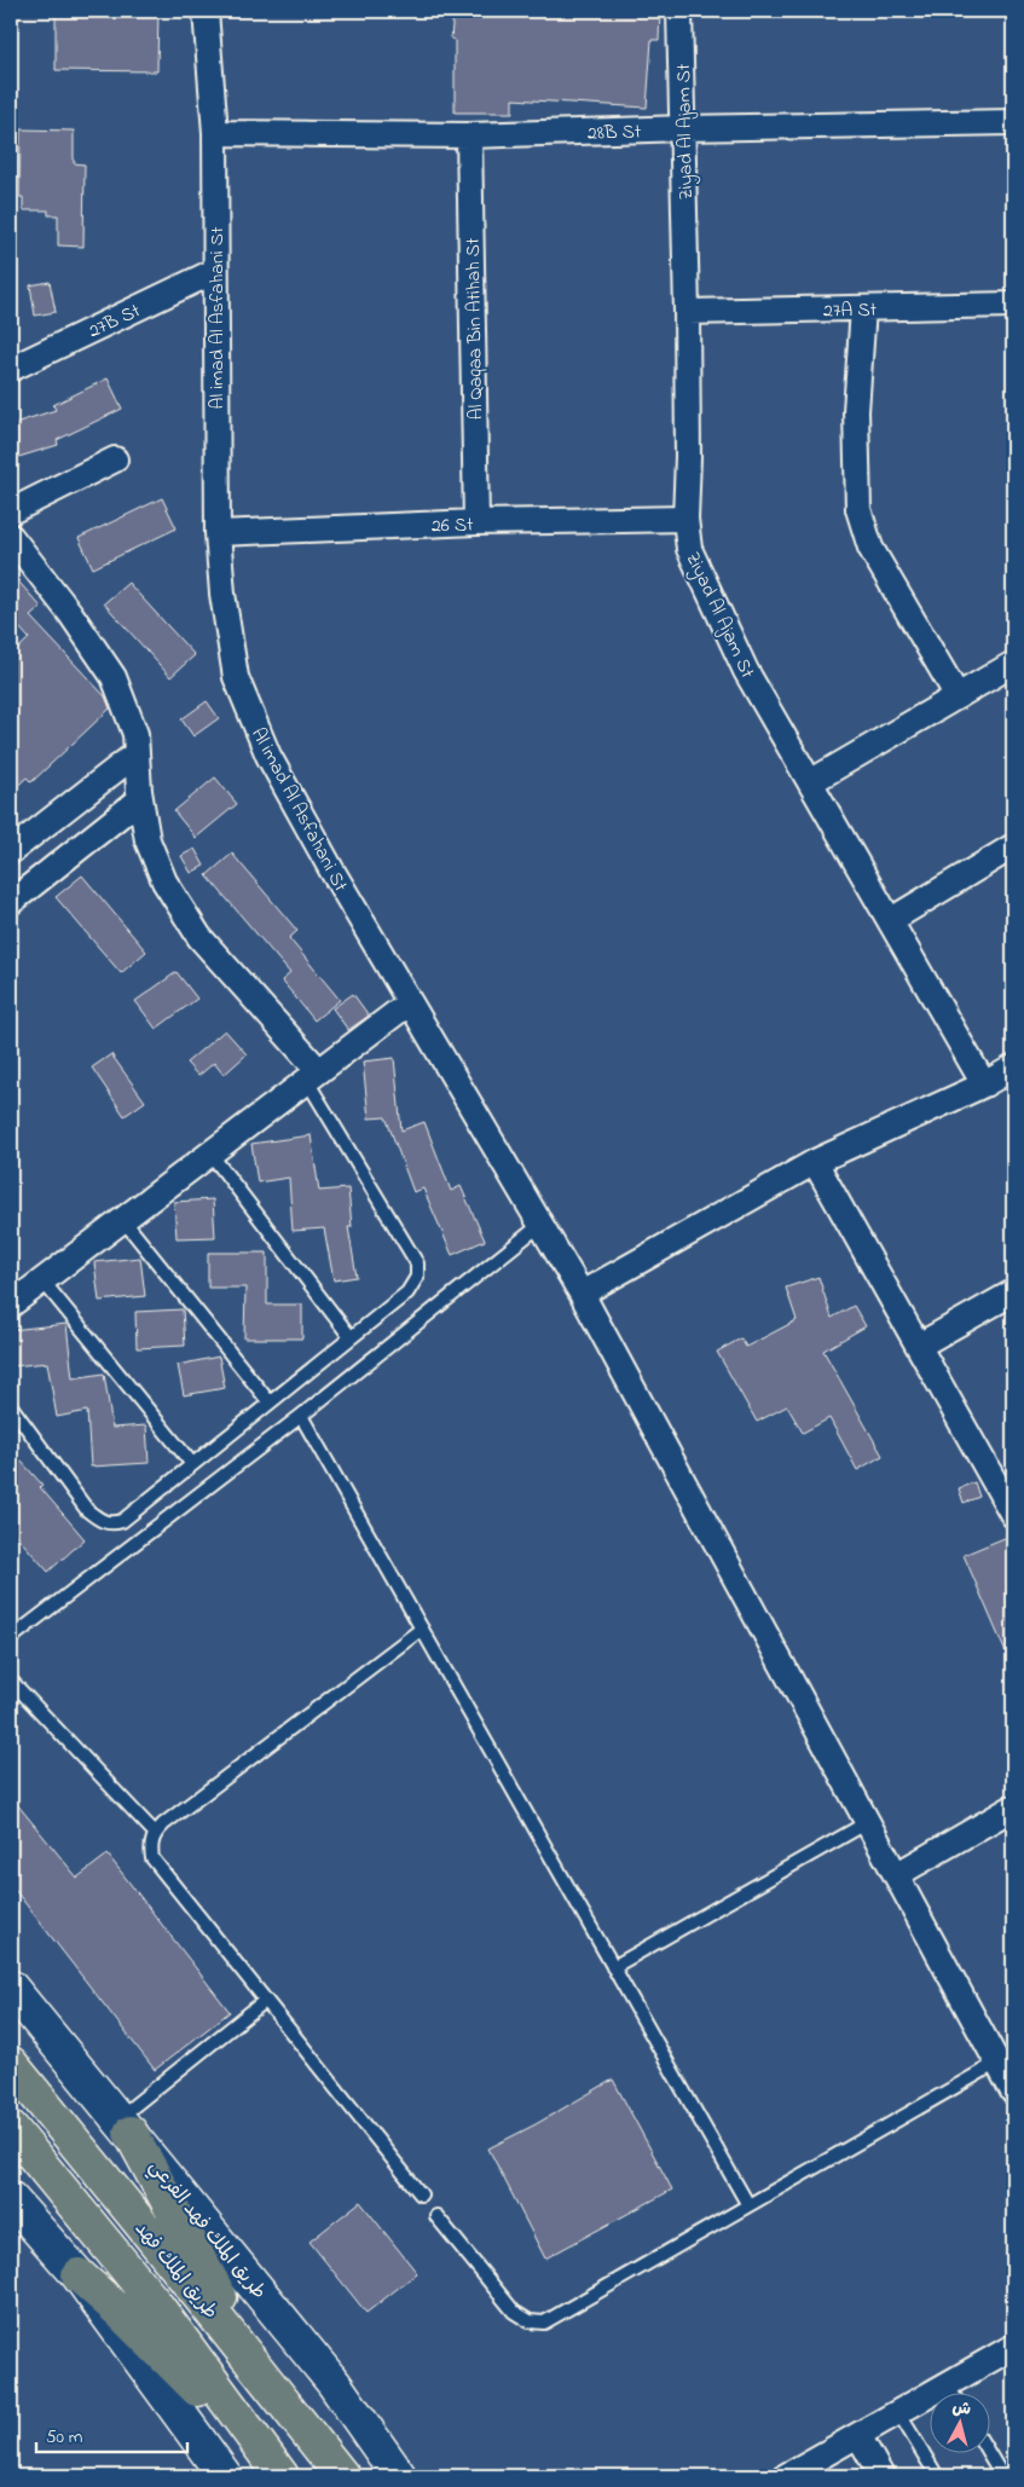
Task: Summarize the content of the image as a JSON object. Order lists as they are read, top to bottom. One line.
{"streets":{"highway":["طريق الملك فهد"],"main road":["طريق الملك فهد الفرعي"],"street":["28B St","Ziyad Al Ajam St","27A St","Al imad Al Asfahani St","27B St","Al Qaqaa Bin Atihah St","26 St"]},"crossings":[["28B St","Ziyad Al Ajam St"],["28B St","Al imad Al Asfahani St"],["28B St","Al Qaqaa Bin Atihah St"],["Ziyad Al Ajam St","27A St"],["Ziyad Al Ajam St","26 St"],["Al imad Al Asfahani St","27B St"],["Al imad Al Asfahani St","26 St"],["Al Qaqaa Bin Atihah St","26 St"]],"scale_bar":"50 m","north":"top"}
